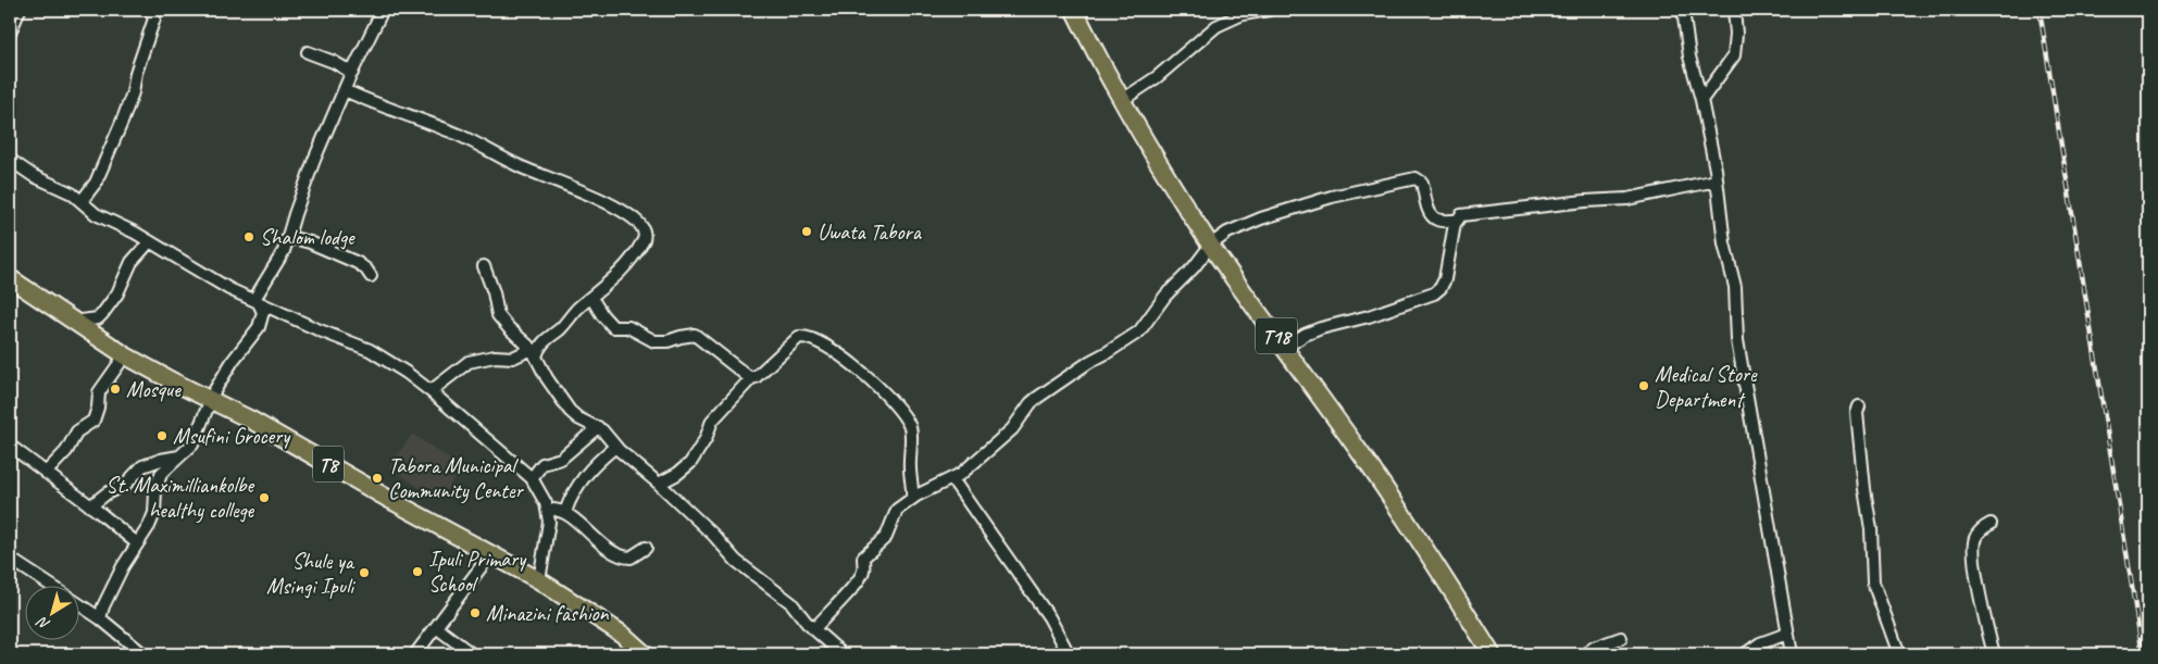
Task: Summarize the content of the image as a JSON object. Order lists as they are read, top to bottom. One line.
{"streets":{"highway":["T18","T8"]},"places":["Uwata Tabora","Shalom lodge","Medical Store Department","Mosque","Msufini Grocery","Tabora Municipal Community Center","St. Maximilliankolbe healthy college","Ipuli Primary School","Shule ya Msingi Ipuli","Minazini fashion"],"north":"bottom left"}
